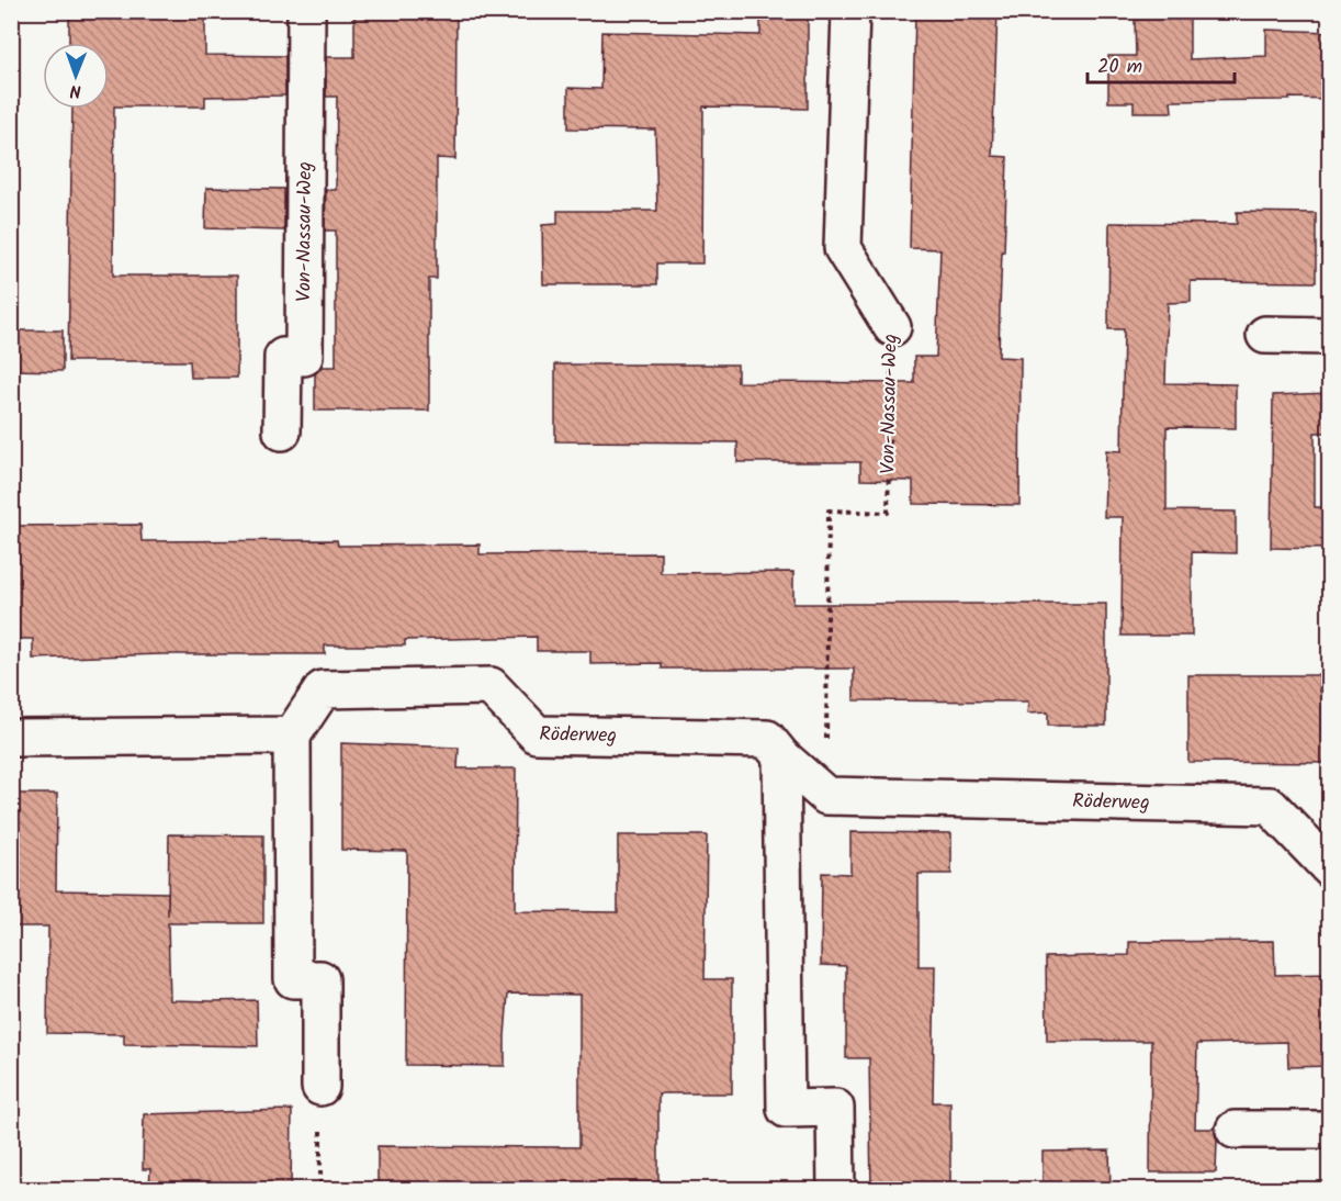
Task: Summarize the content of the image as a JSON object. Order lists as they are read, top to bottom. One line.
{"streets":{"street":["Von-Nassau-Weg","Röderweg"]},"crossings":[["Von-Nassau-Weg","Röderweg"]],"scale_bar":"20 m","north":"bottom"}
